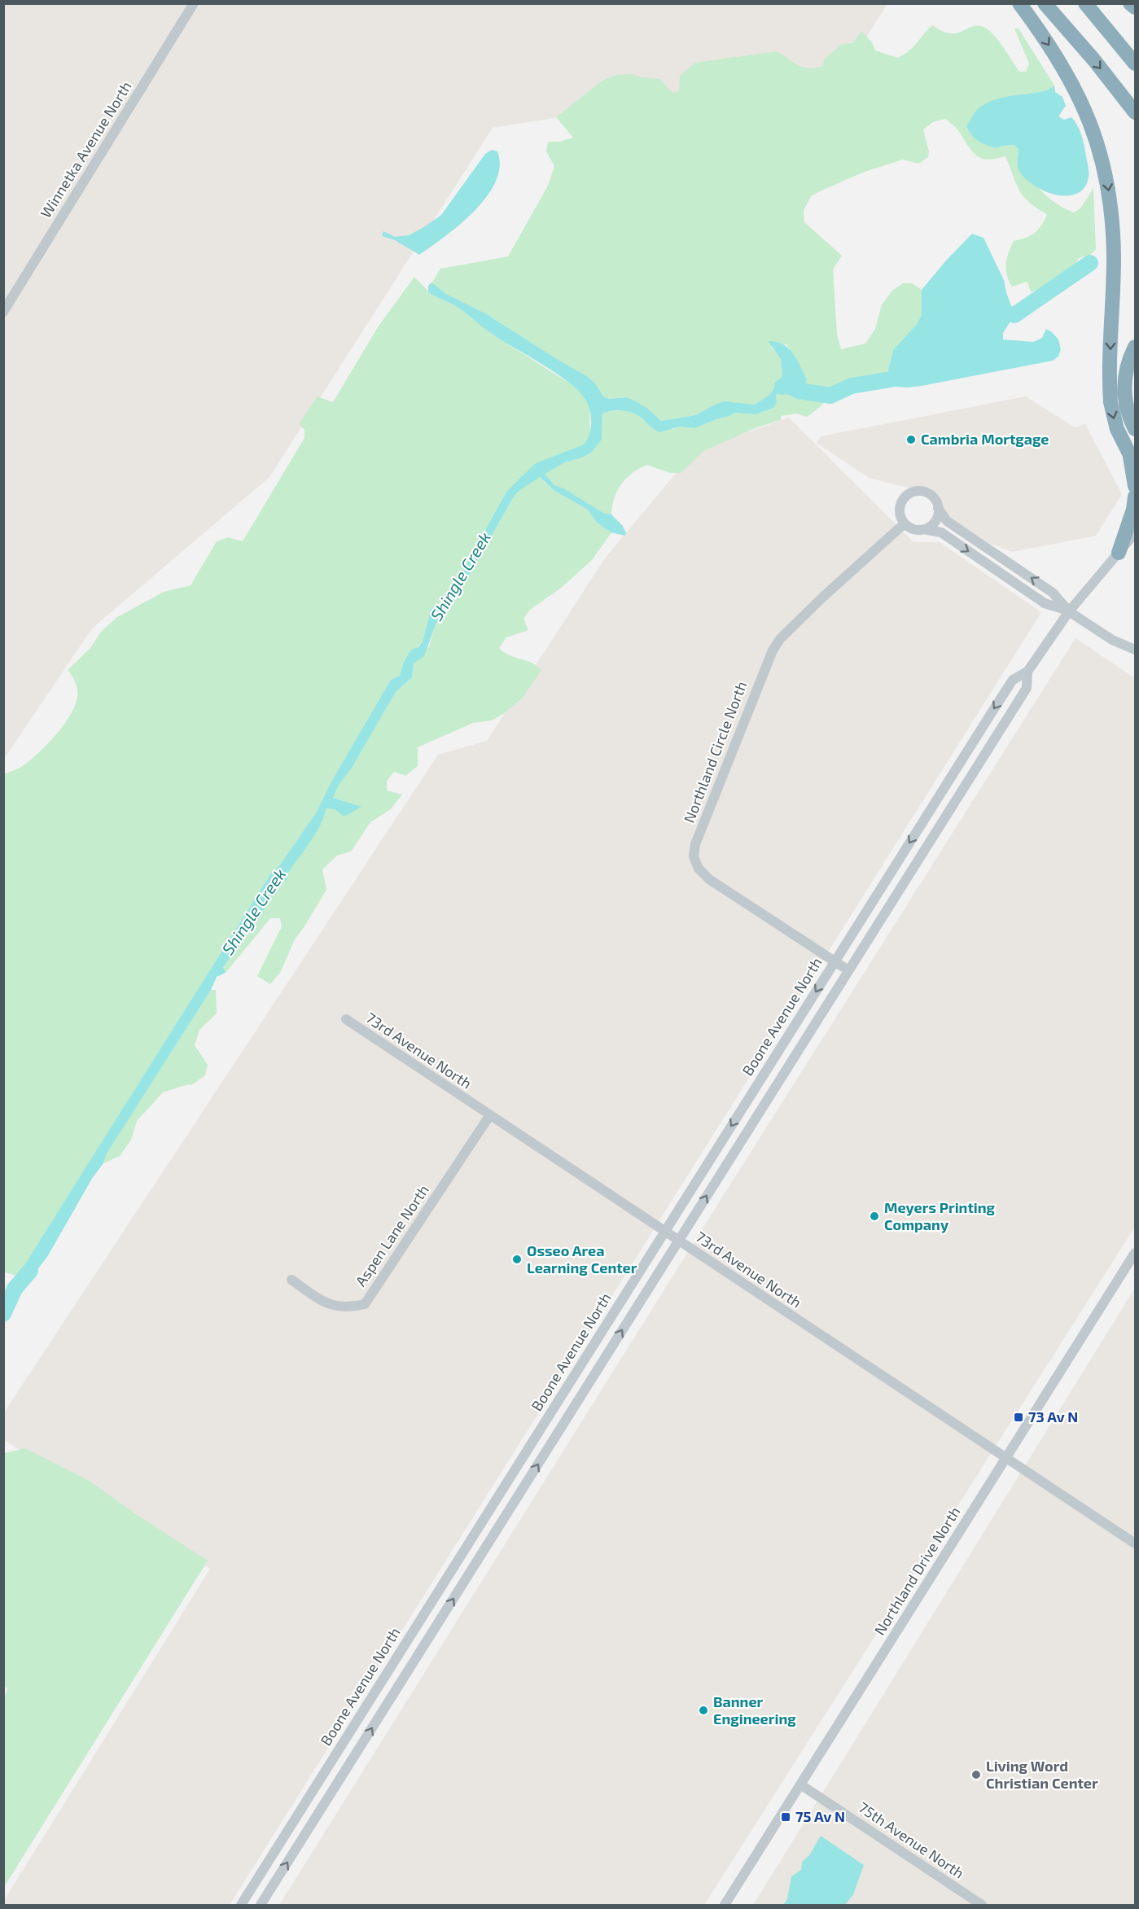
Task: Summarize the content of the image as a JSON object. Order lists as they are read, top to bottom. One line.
{"streets":{"street":["Winnetka Avenue North","Northland Circle North","Boone Avenue North","73rd Avenue North","Aspen Lane North","Northland Drive North","75th Avenue North"]},"crossings":[["Northland Circle North","Boone Avenue North"],["Boone Avenue North","73rd Avenue North"],["73rd Avenue North","Aspen Lane North"],["73rd Avenue North","Northland Drive North"],["Northland Drive North","75th Avenue North"]],"water":["Shingle Creek"],"places":{"other":["Cambria Mortgage","Meyers Printing Company","Osseo Area Learning Center","Banner Engineering","Living Word Christian Center"],"transit":["73 Av N","75 Av N"]}}
